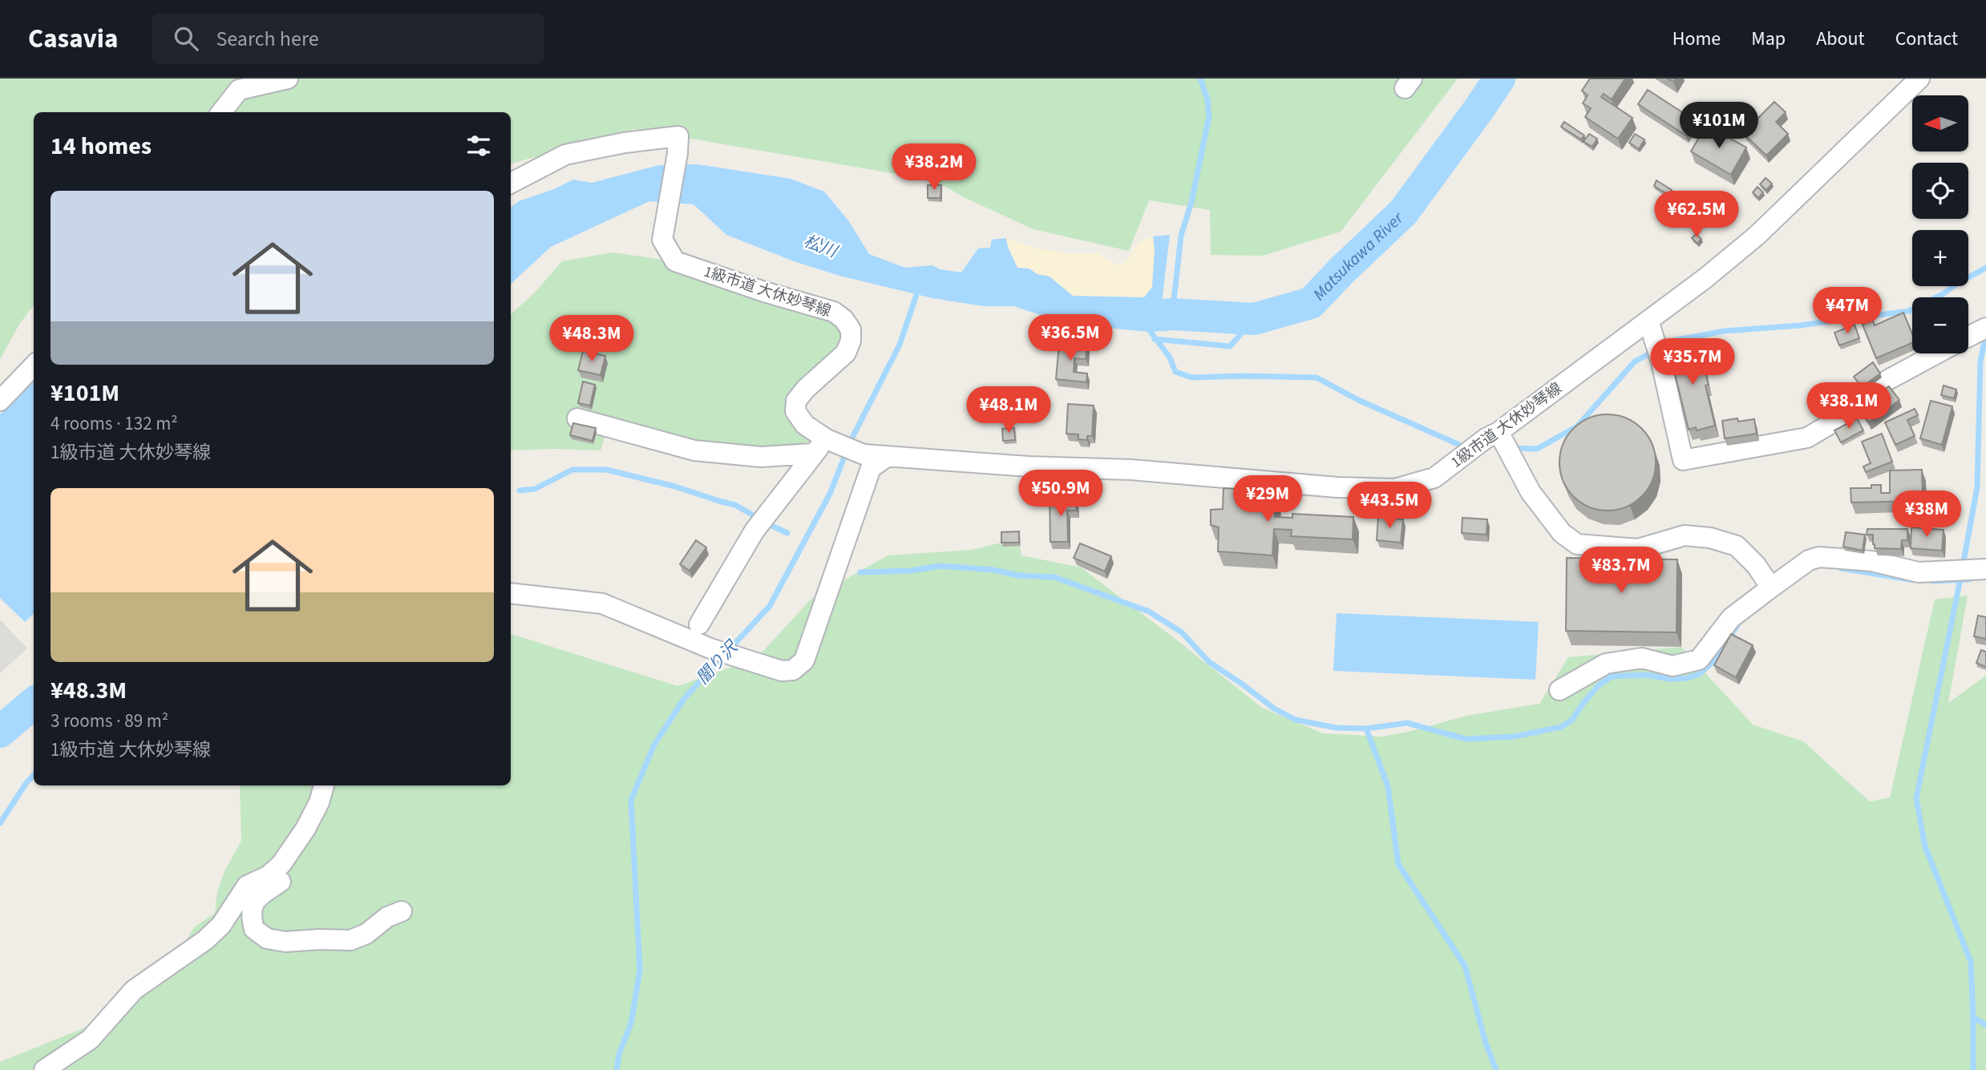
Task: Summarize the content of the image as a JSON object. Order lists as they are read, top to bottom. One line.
{"streets":{"street":["1級市道 大休妙琴線"]},"water":["松川","Matsukawa River","闇り沢"],"north":"left","page":{"header":"Casavia","search":"Search here","nav":["Home","Map","About","Contact"],"map_buttons":["+","−"],"price":["¥101M","¥38.2M","¥62.5M","¥47M","¥36.5M","¥48.3M","¥35.7M","¥38.1M","¥48.1M","¥50.9M","¥29M","¥43.5M","¥38M","¥83.7M"],"heading":"14 homes","list":[{"name":"¥101M","note":"4 rooms · 132 m² · 1級市道 大休妙琴線"},{"name":"¥48.3M","note":"3 rooms · 89 m² · 1級市道 大休妙琴線"}]}}
